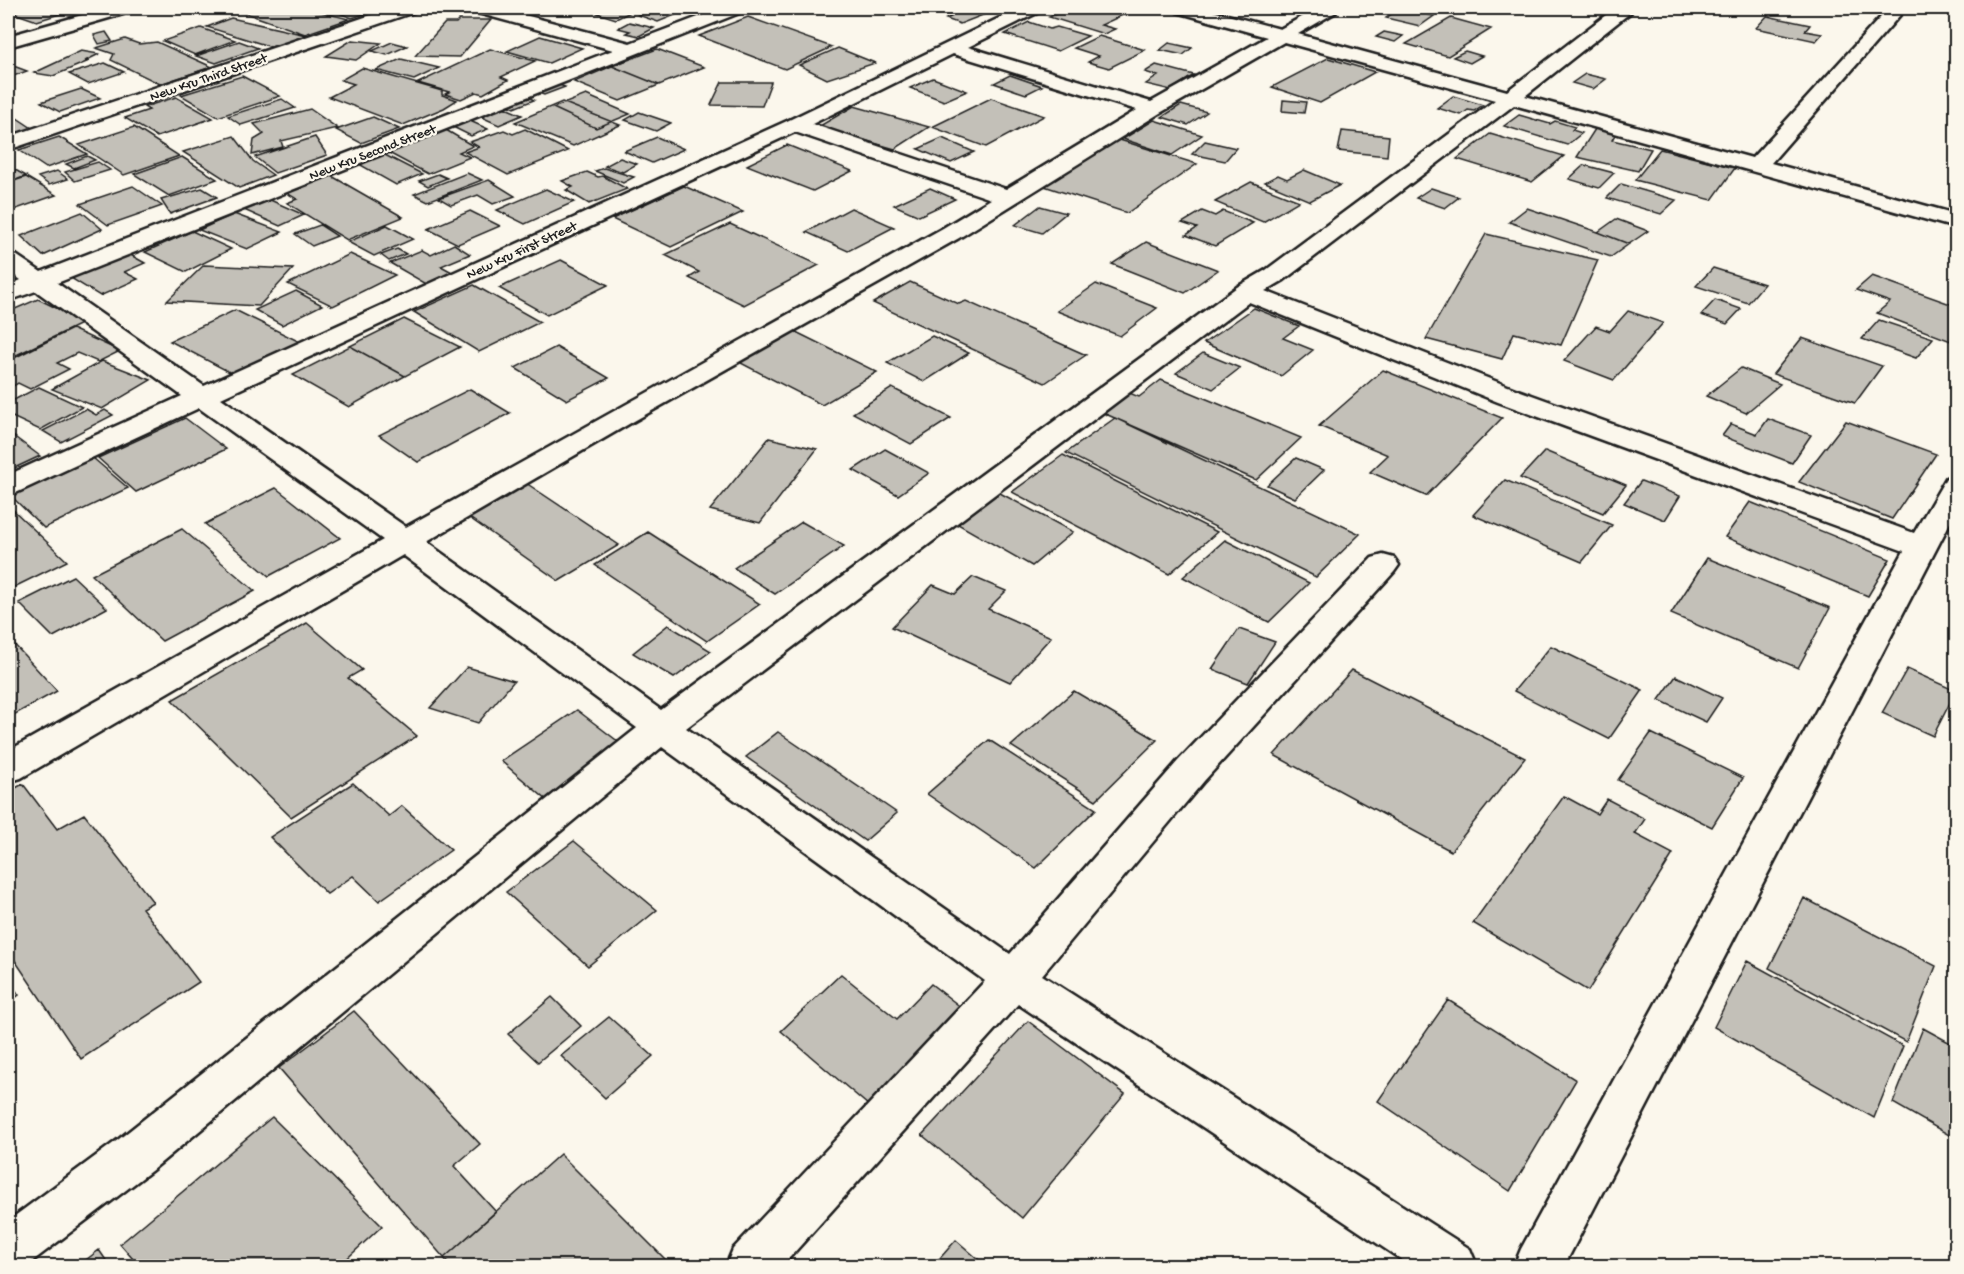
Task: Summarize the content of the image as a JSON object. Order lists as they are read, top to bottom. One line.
{"streets":{"street":["New Kru Third Street","New Kru Second Street","New Kru First Street"]}}
